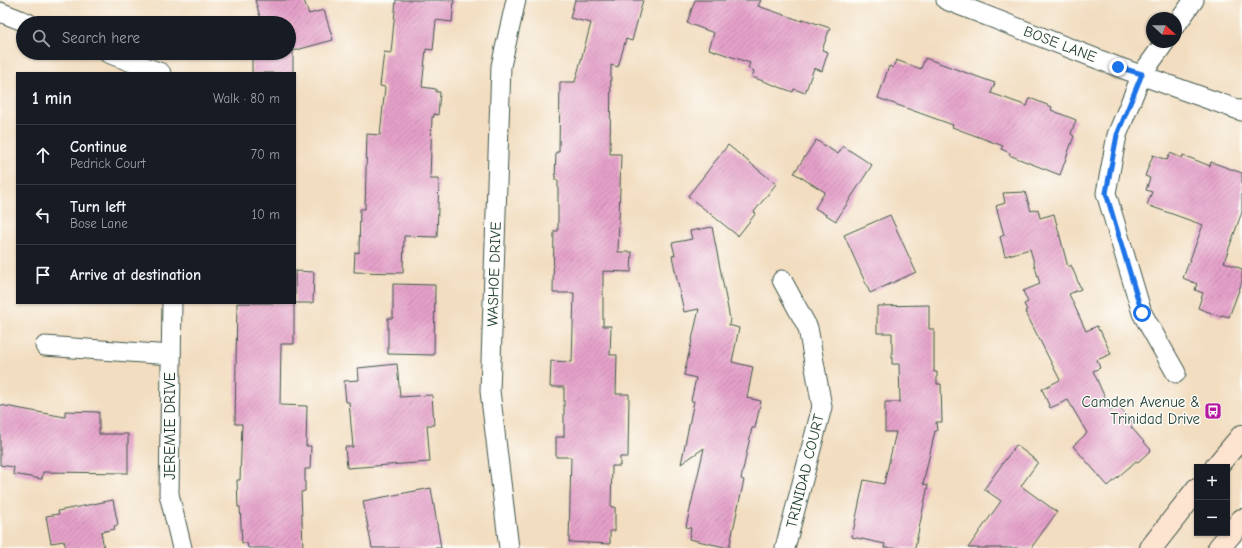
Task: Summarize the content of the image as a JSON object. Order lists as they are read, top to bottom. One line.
{"streets":{"street":["BOSE LANE","WASHOE DRIVE","JEREMIE DRIVE","TRINIDAD COURT"]},"places":{"bus stop":["Camden Avenue & Trinidad Drive"]},"north":"right","page":{"search":"Search here","heading":["1 min","Walk · 80 m"],"list":[["Continue","Pedrick Court","70 m"],["Turn left","Bose Lane","10 m"],"Arrive at destination"],"map_buttons":["+","−"]}}
